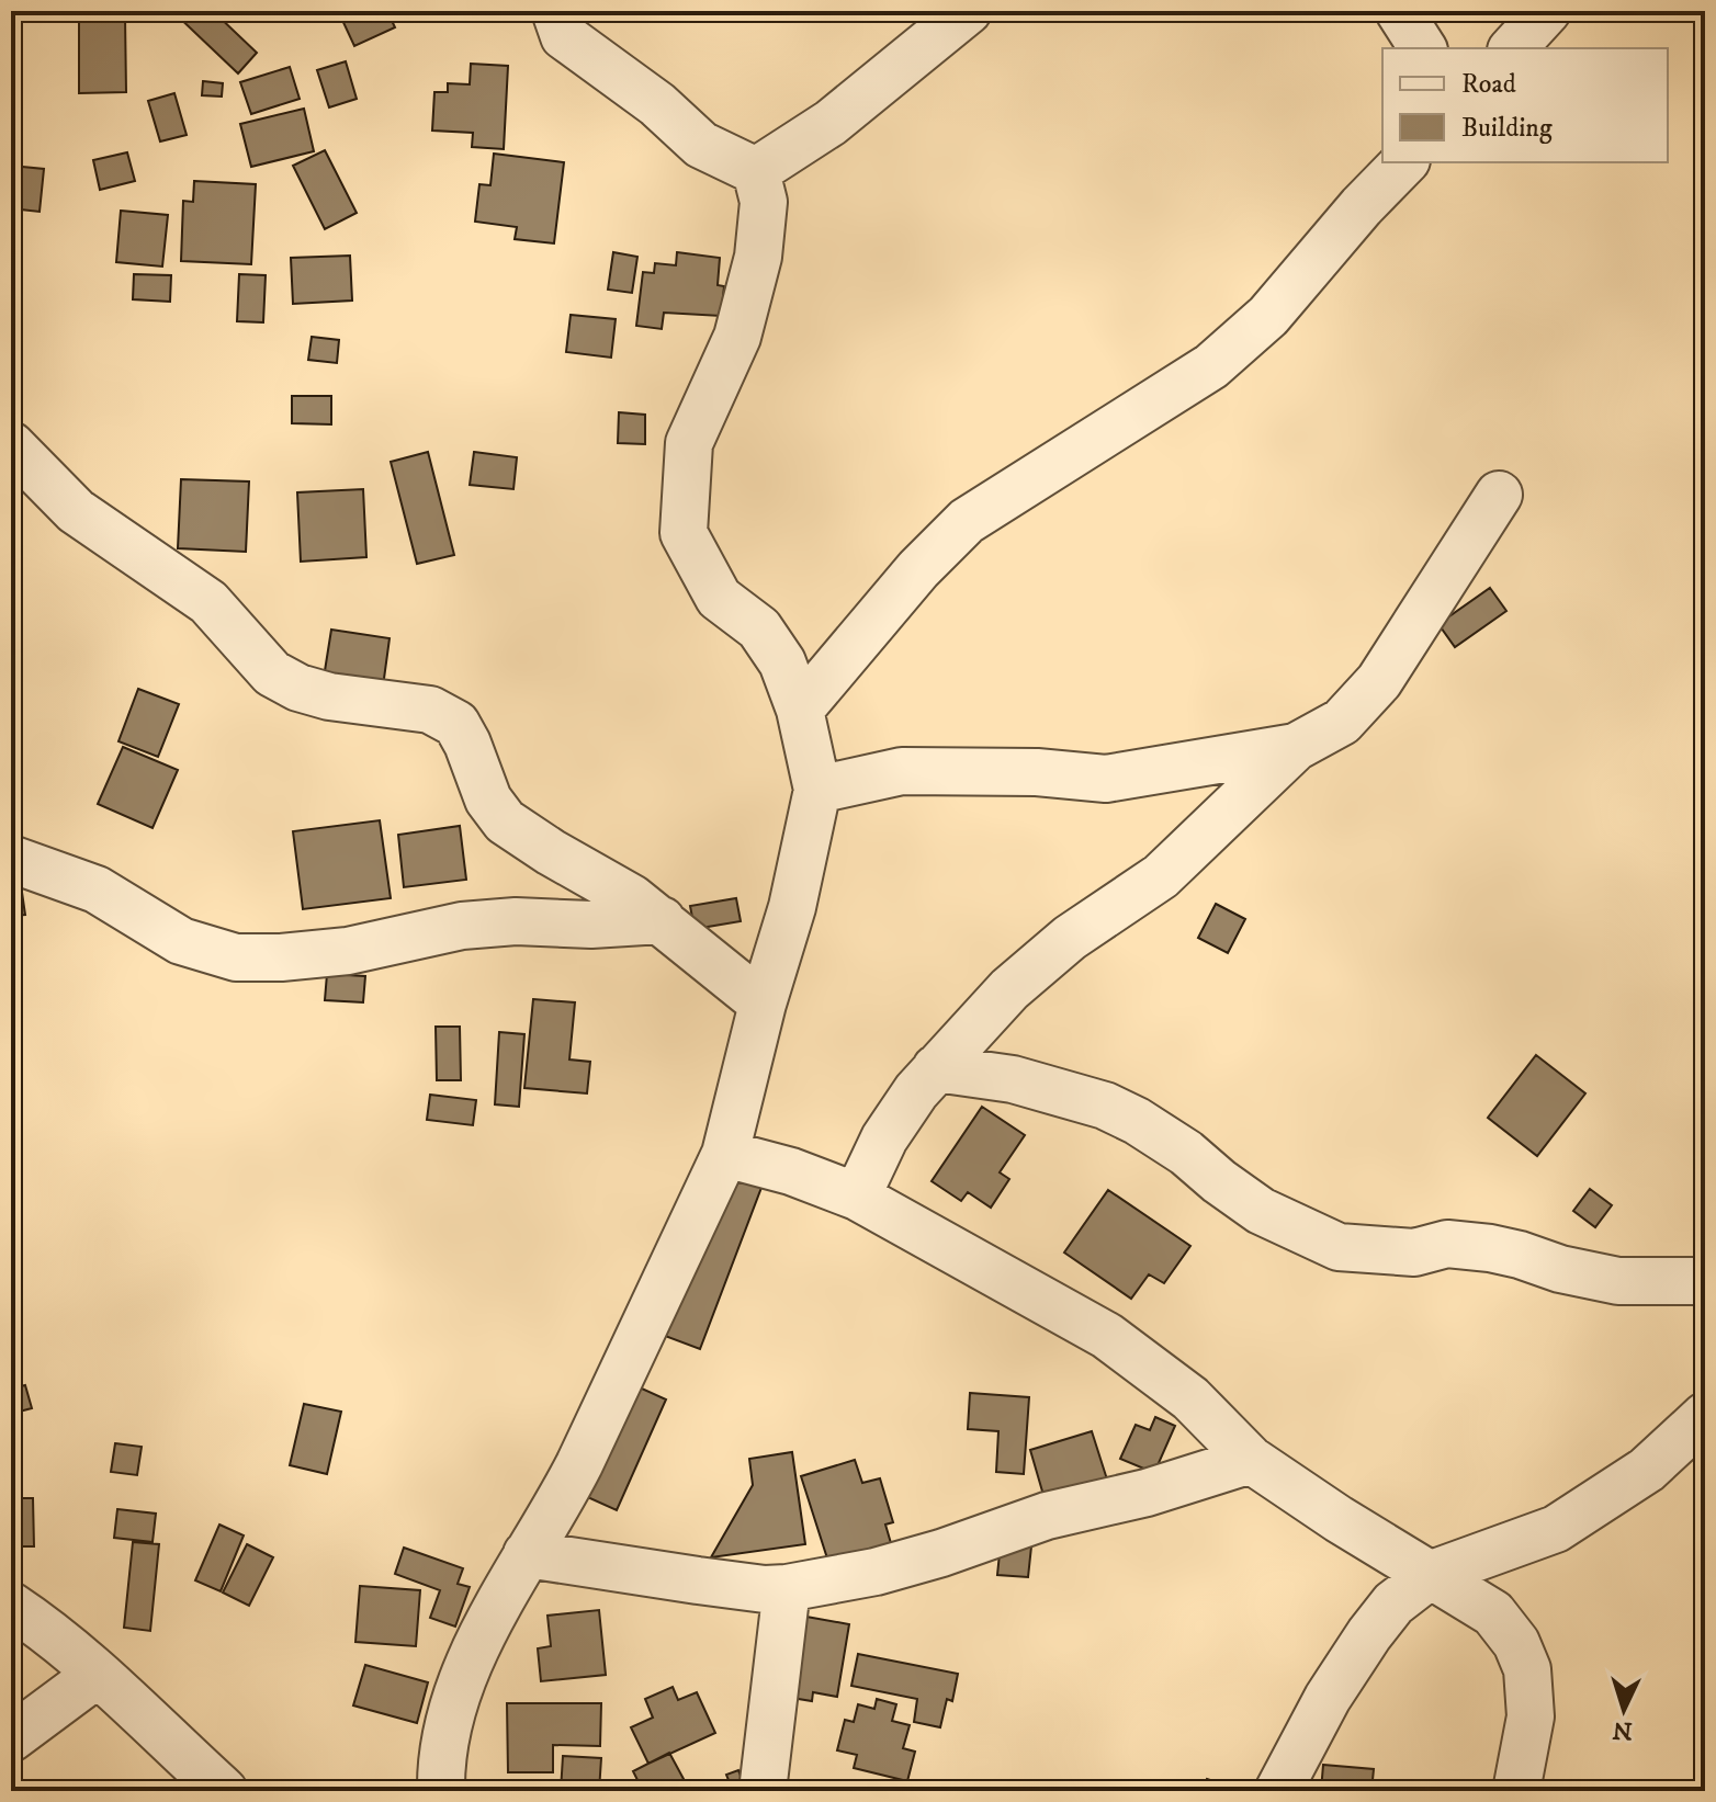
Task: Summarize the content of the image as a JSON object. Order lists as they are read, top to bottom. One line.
{"legend":["Road","Building"],"north":"bottom"}
